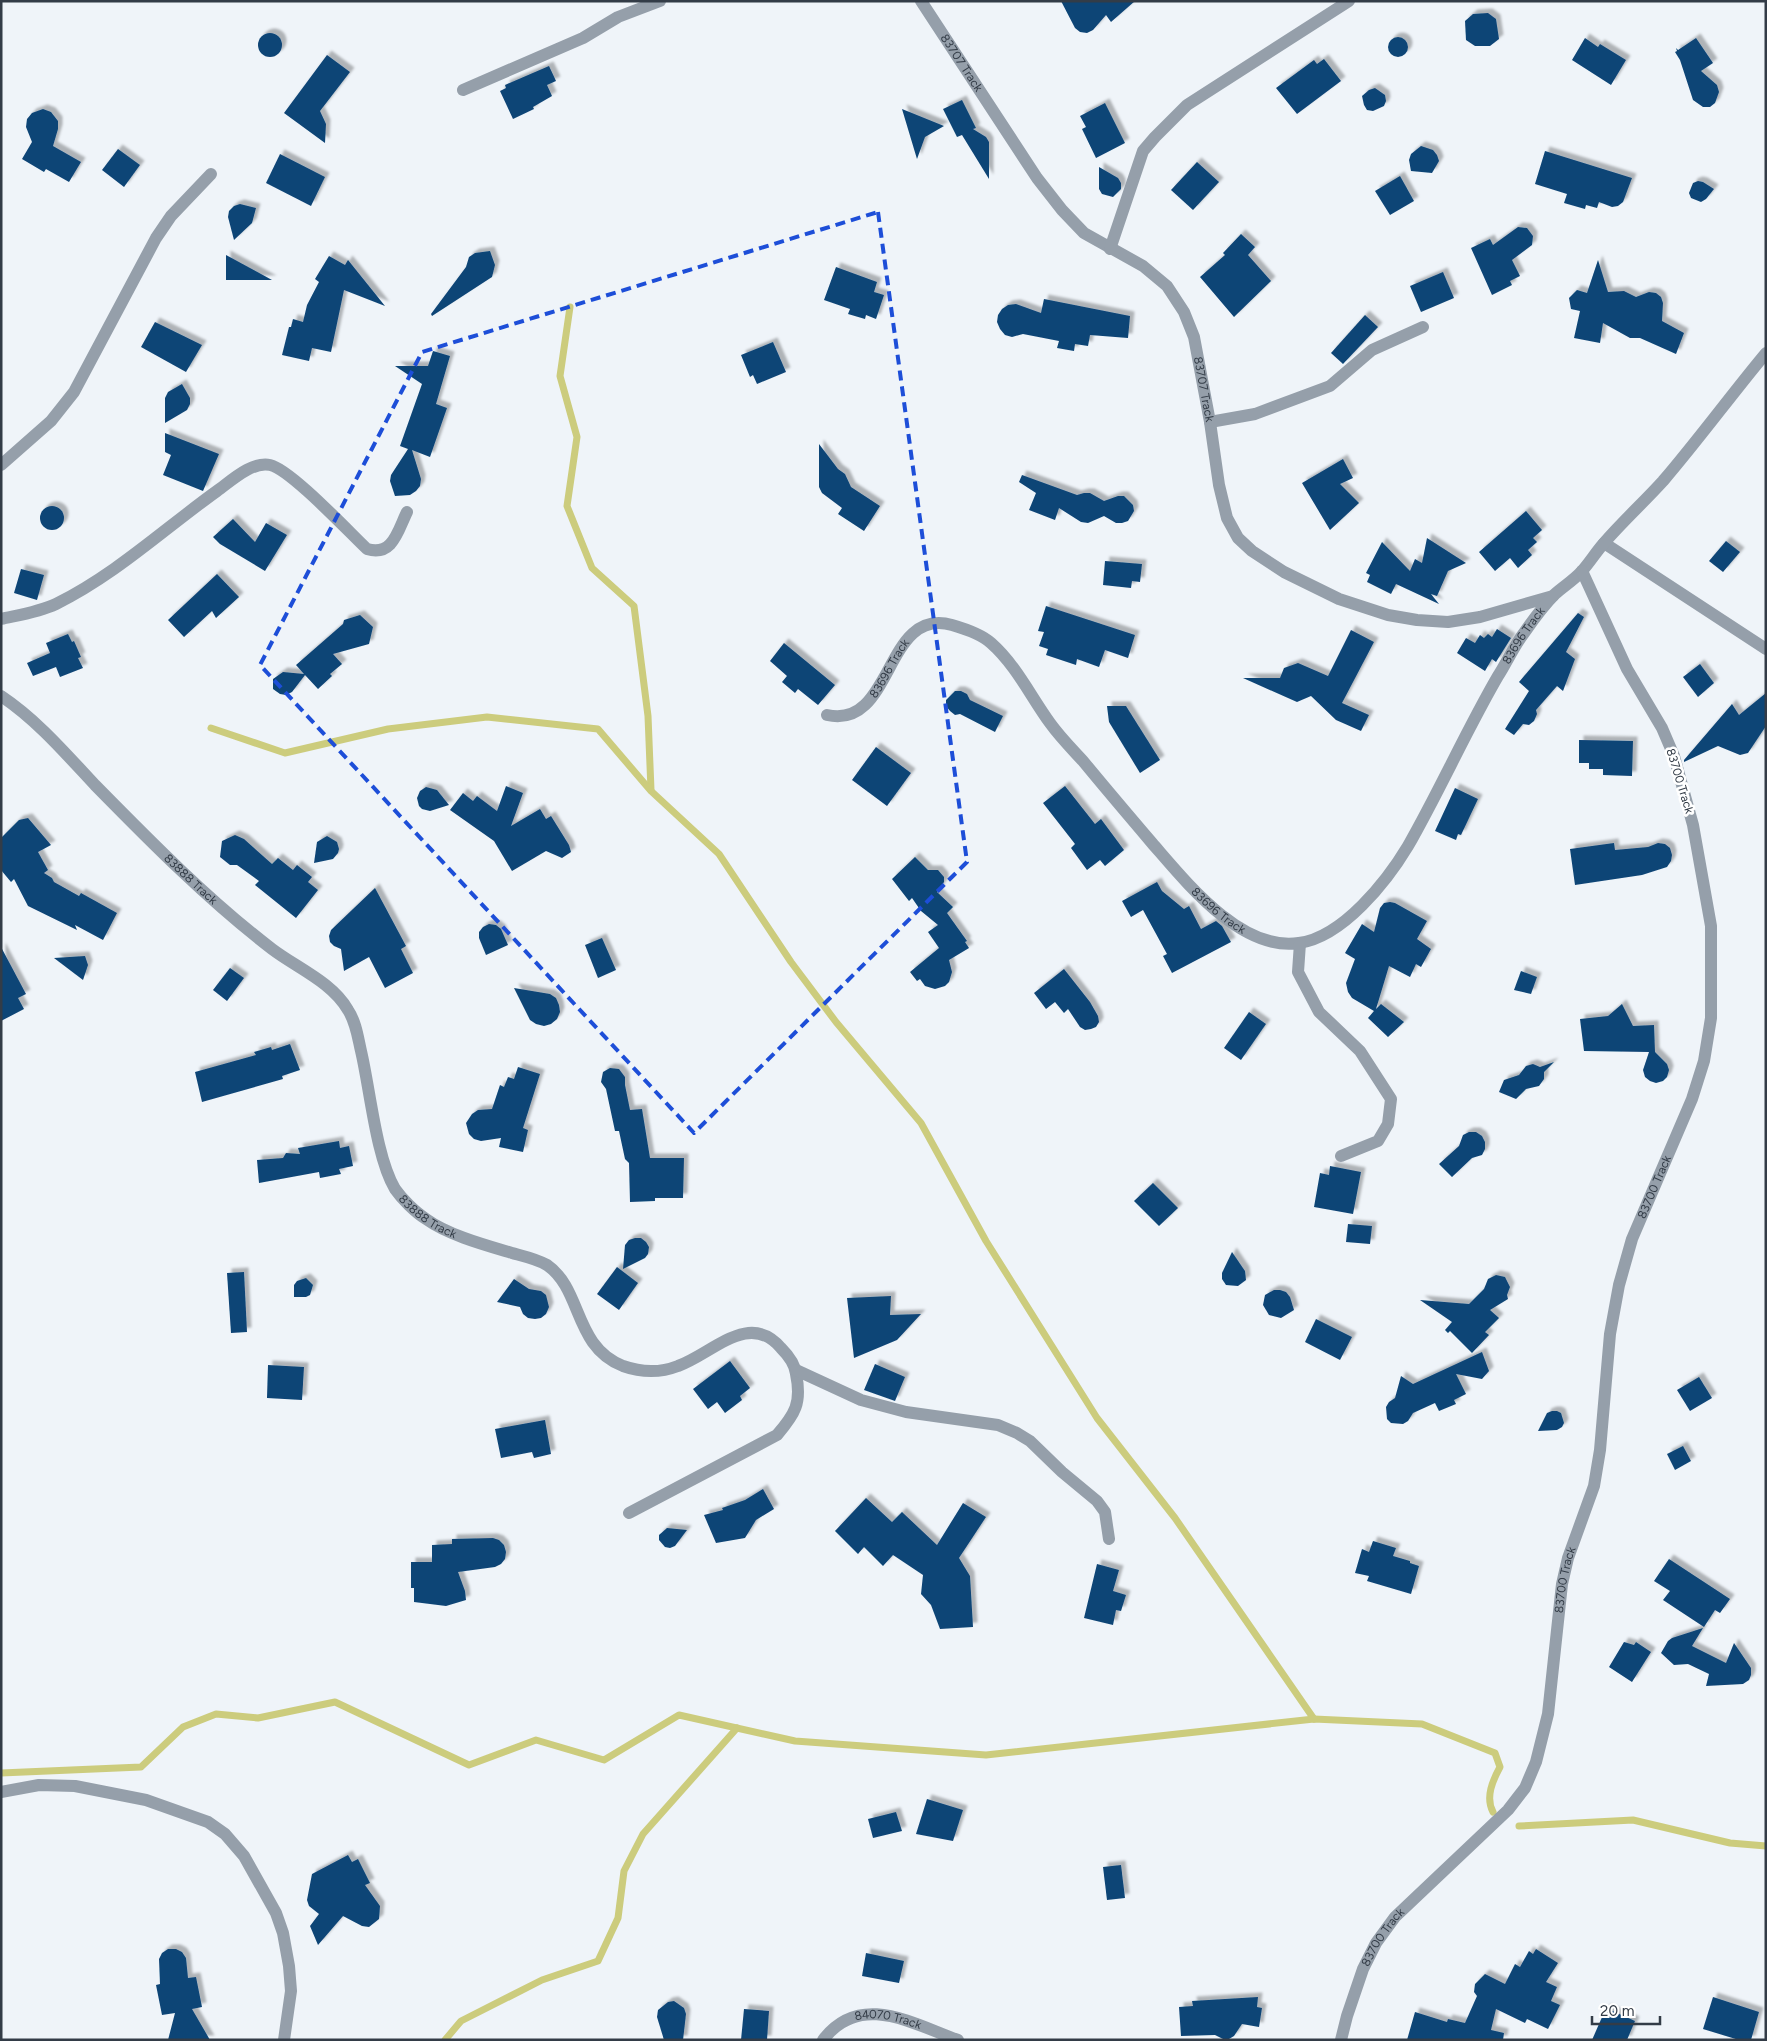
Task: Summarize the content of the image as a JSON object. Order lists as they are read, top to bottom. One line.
{"streets":{"street":["83707 Track","83696 Track","83700 Track","83888 Track","84070 Track"]},"crossings":[["83707 Track","83696 Track"],["83696 Track","83700 Track"]],"scale_bar":"20 m"}
